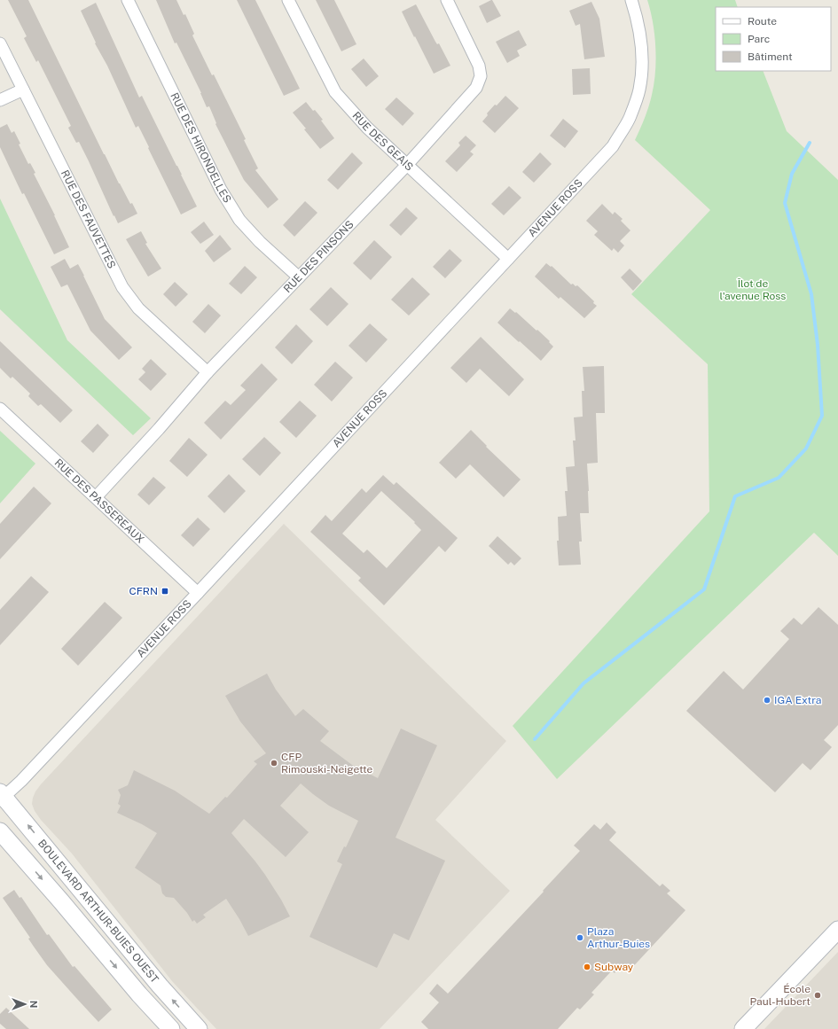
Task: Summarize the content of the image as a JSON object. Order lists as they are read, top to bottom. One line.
{"streets":{"street":["RUE DES GEAIS","RUE DES HIRONDELLES","AVENUE ROSS","RUE DES FAUVETTES","RUE DES PINSONS","RUE DES PASSEREAUX","BOULEVARD ARTHUR-BUIES OUEST"]},"crossings":[["RUE DES GEAIS","AVENUE ROSS"],["RUE DES GEAIS","RUE DES PINSONS"],["RUE DES HIRONDELLES","RUE DES PINSONS"],["AVENUE ROSS","RUE DES PASSEREAUX"],["AVENUE ROSS","BOULEVARD ARTHUR-BUIES OUEST"],["RUE DES FAUVETTES","RUE DES PINSONS"],["RUE DES PINSONS","RUE DES PASSEREAUX"]],"parks":["Îlot de l'avenue Ross"],"places":{"transit":["CFRN"],"other":["IGA Extra","CFP Rimouski-Neigette","Plaza Arthur-Buies","Subway","École Paul-Hubert"]},"legend":["Route","Parc","Bâtiment"],"north":"right"}
